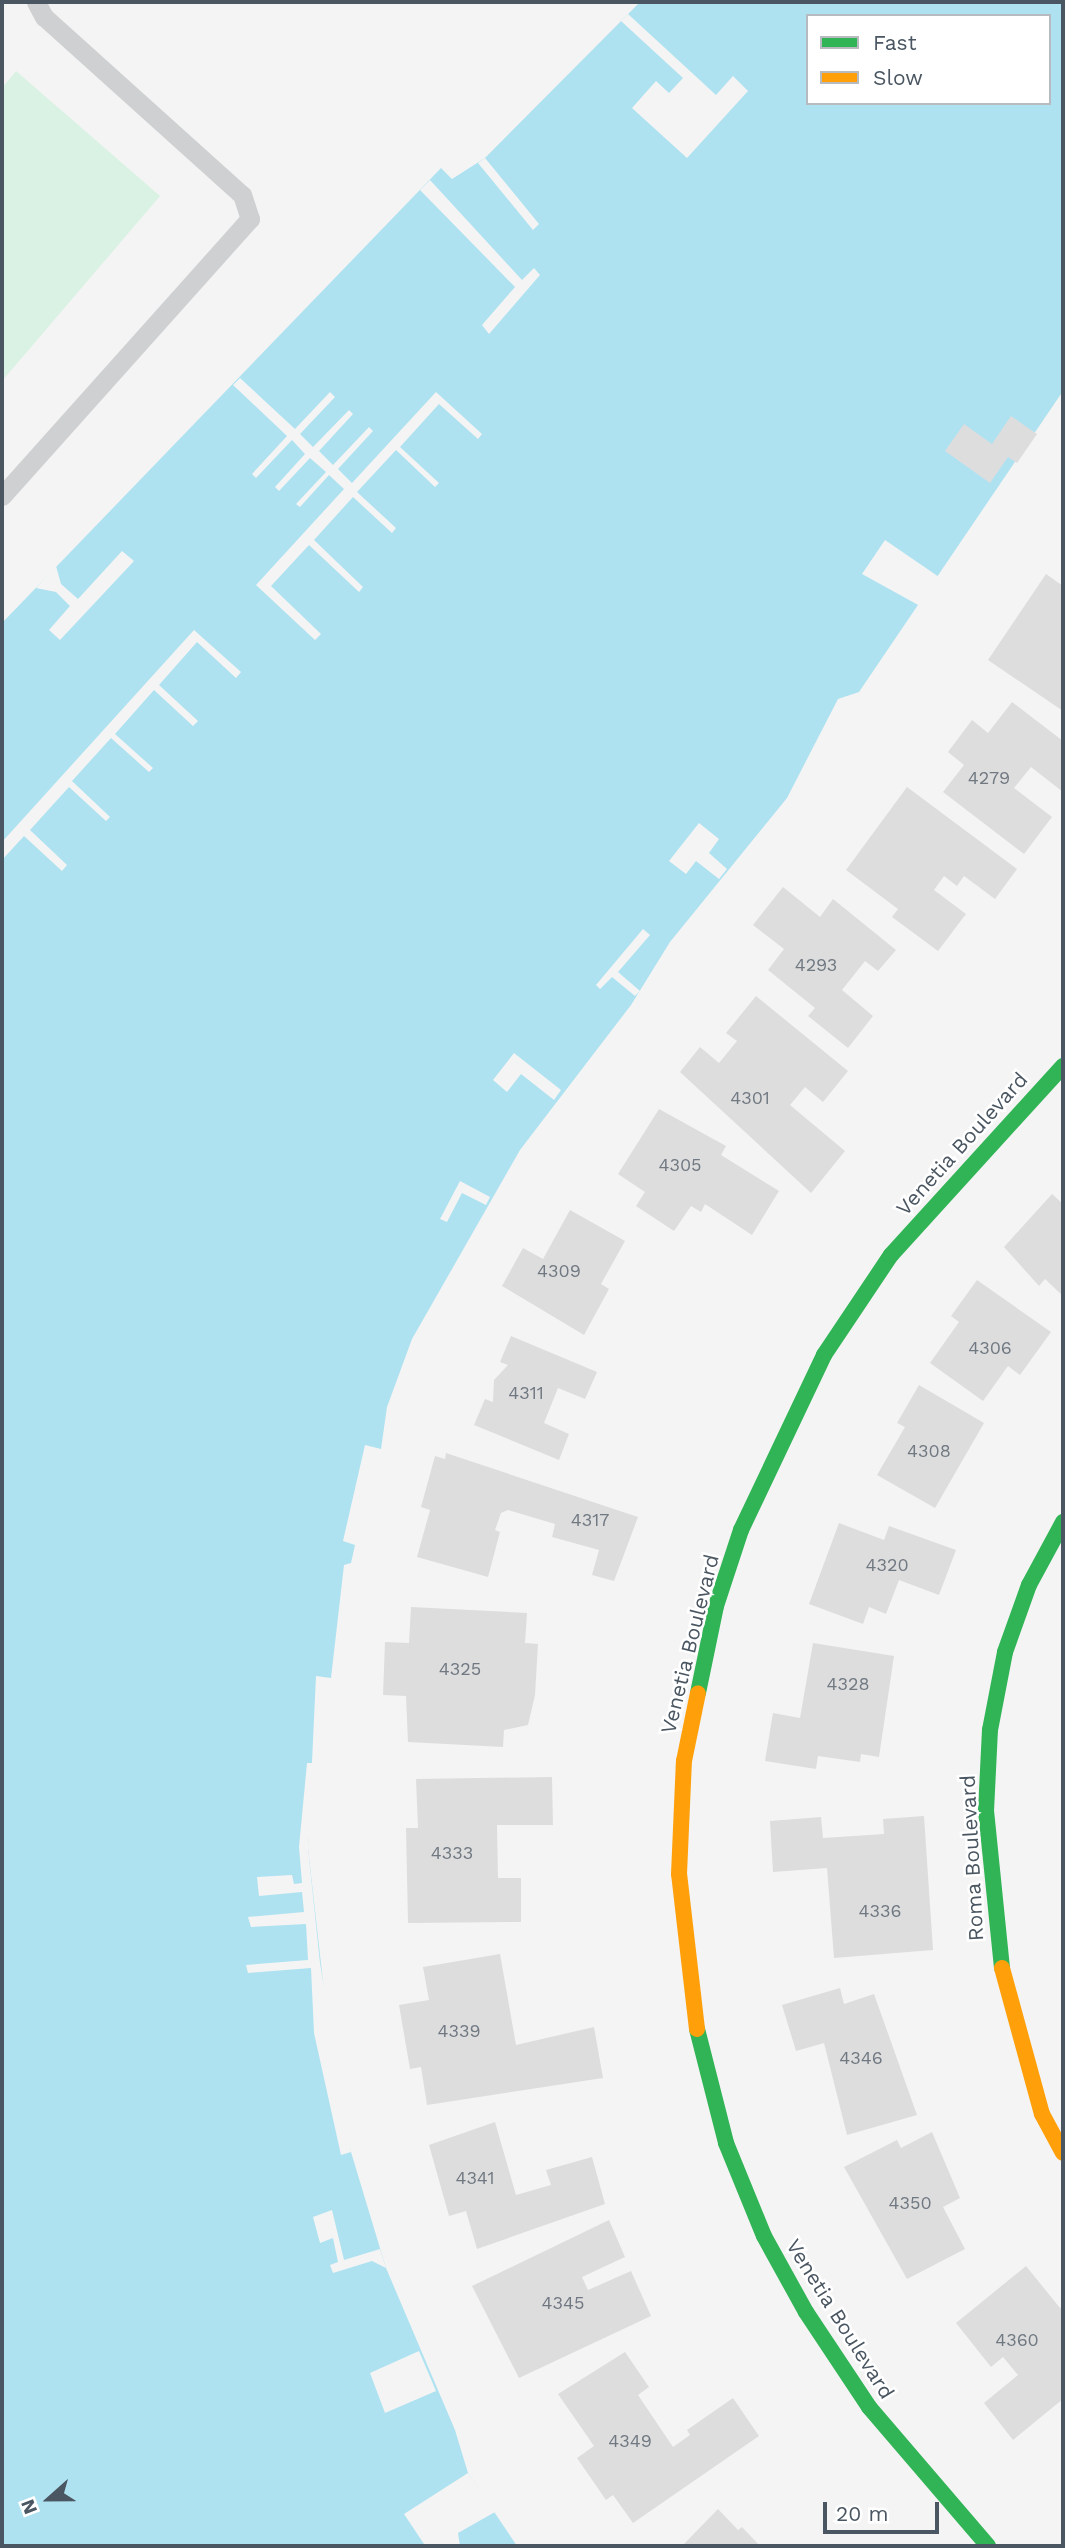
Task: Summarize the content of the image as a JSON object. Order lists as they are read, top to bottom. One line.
{"streets":{"street":["Venetia Boulevard","Roma Boulevard"]},"house_numbers":["4279","4293","4301","4305","4309","4306","4311","4308","4317","4320","4325","4328","4333","4336","4339","4346","4341","4350","4345","4360","4349"],"legend":["Fast","Slow"],"scale_bar":"20 m","north":"left"}
